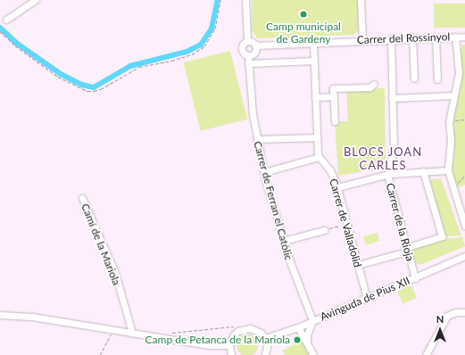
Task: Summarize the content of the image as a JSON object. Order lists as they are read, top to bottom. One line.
{"streets":{"street":["Carrer del Rossinyol","Carrer de Ferran el Catòlic","Carrer de la Rioja","Carrer de Valladolid","Camí de la Mariola","Avinguda de Pius XII"]},"crossings":[["Carrer del Rossinyol","Carrer de Ferran el Catòlic"],["Carrer del Rossinyol","Carrer de la Rioja"],["Carrer de Ferran el Catòlic","Avinguda de Pius XII"],["Carrer de la Rioja","Avinguda de Pius XII"],["Carrer de Valladolid","Avinguda de Pius XII"]],"districts":["BLOCS JOAN CARLES"],"places":["Camp municipal de Gardeny","Camp de Petanca de la Mariola"],"north":"top"}
